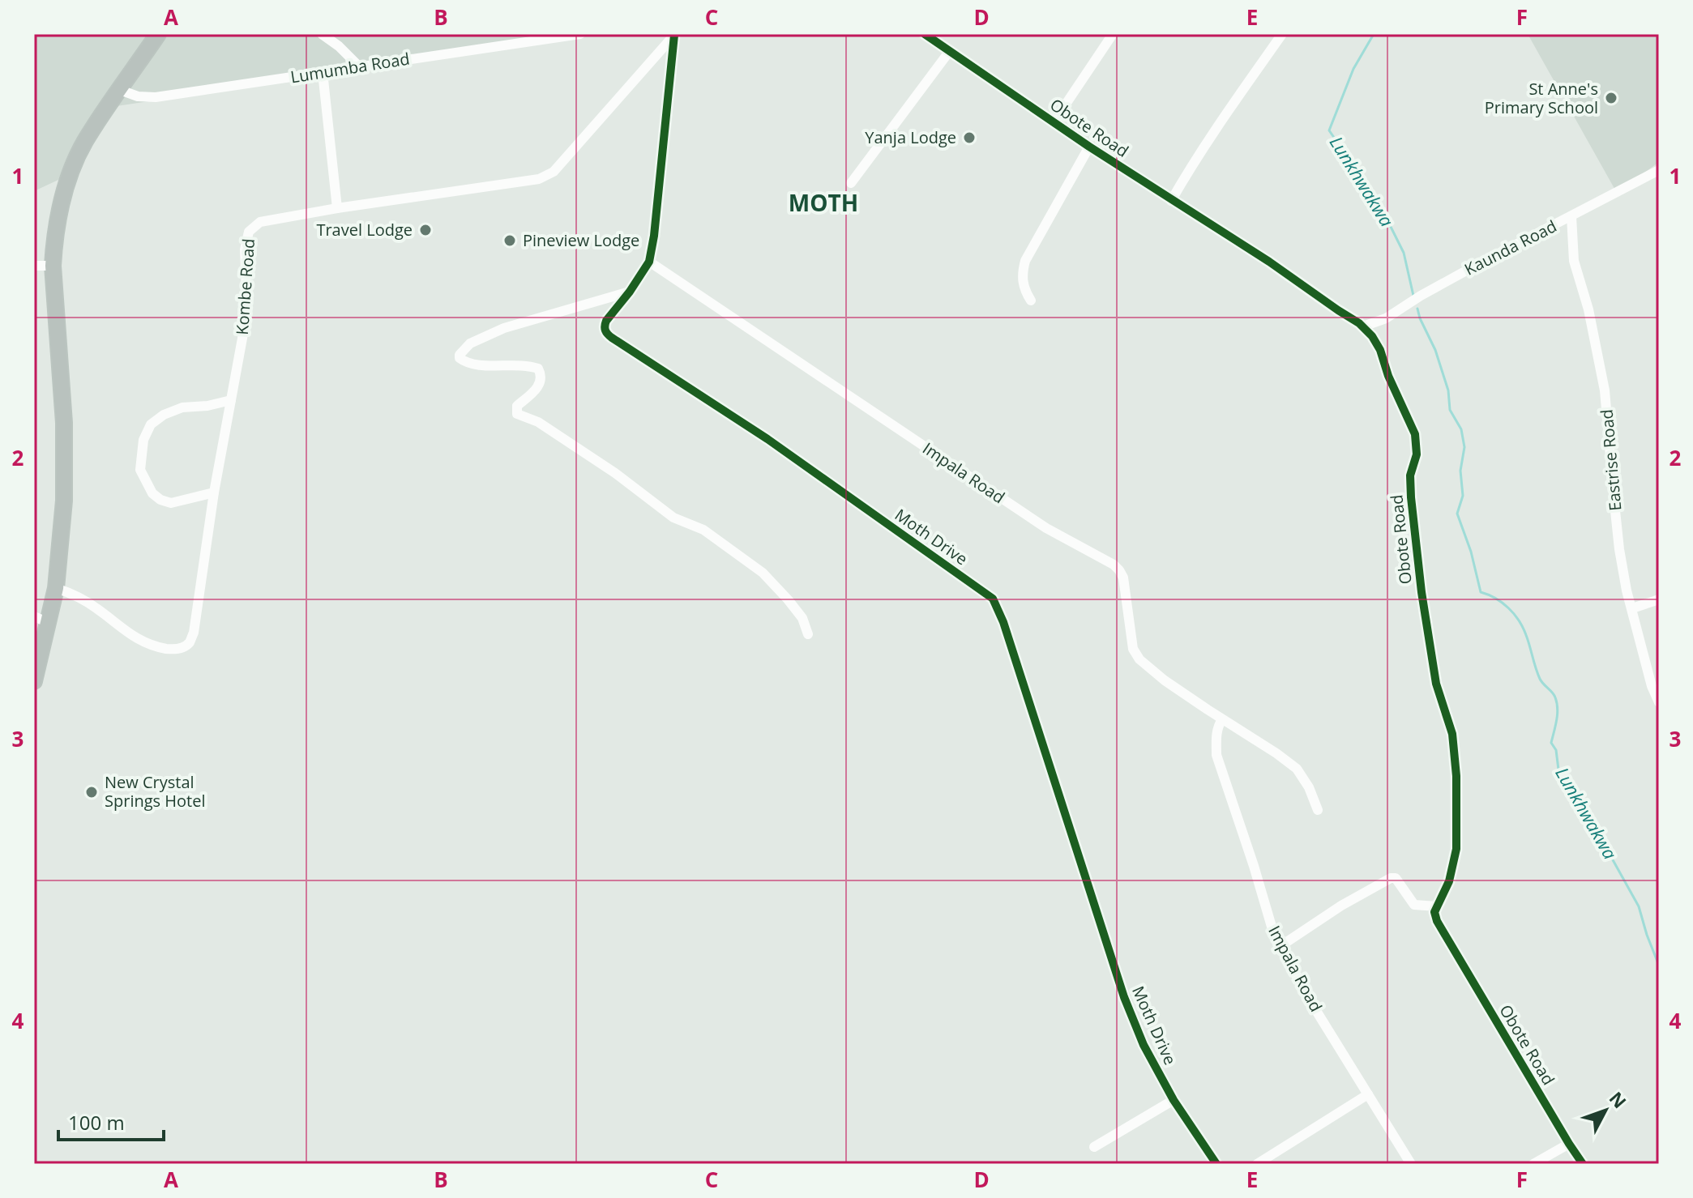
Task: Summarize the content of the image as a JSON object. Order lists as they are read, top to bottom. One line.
{"streets":{"street":["Lumumba Road","Obote Road","Kaunda Road","Kombe Road","Eastrise Road","Impala Road","Moth Drive"]},"crossings":[["Obote Road","Kaunda Road"],["Kaunda Road","Eastrise Road"],["Kombe Road","Moth Drive"],["Impala Road","Moth Drive"]],"districts":["MOTH"],"water":["Lunkhwakwa"],"places":["St Anne's Primary School","Yanja Lodge","Travel Lodge","Pineview Lodge","New Crystal Springs Hotel"],"scale_bar":"100 m","north":"top right","grid":{"columns":["A","B","C","D","E","F"],"rows":["1","2","3","4"]}}
